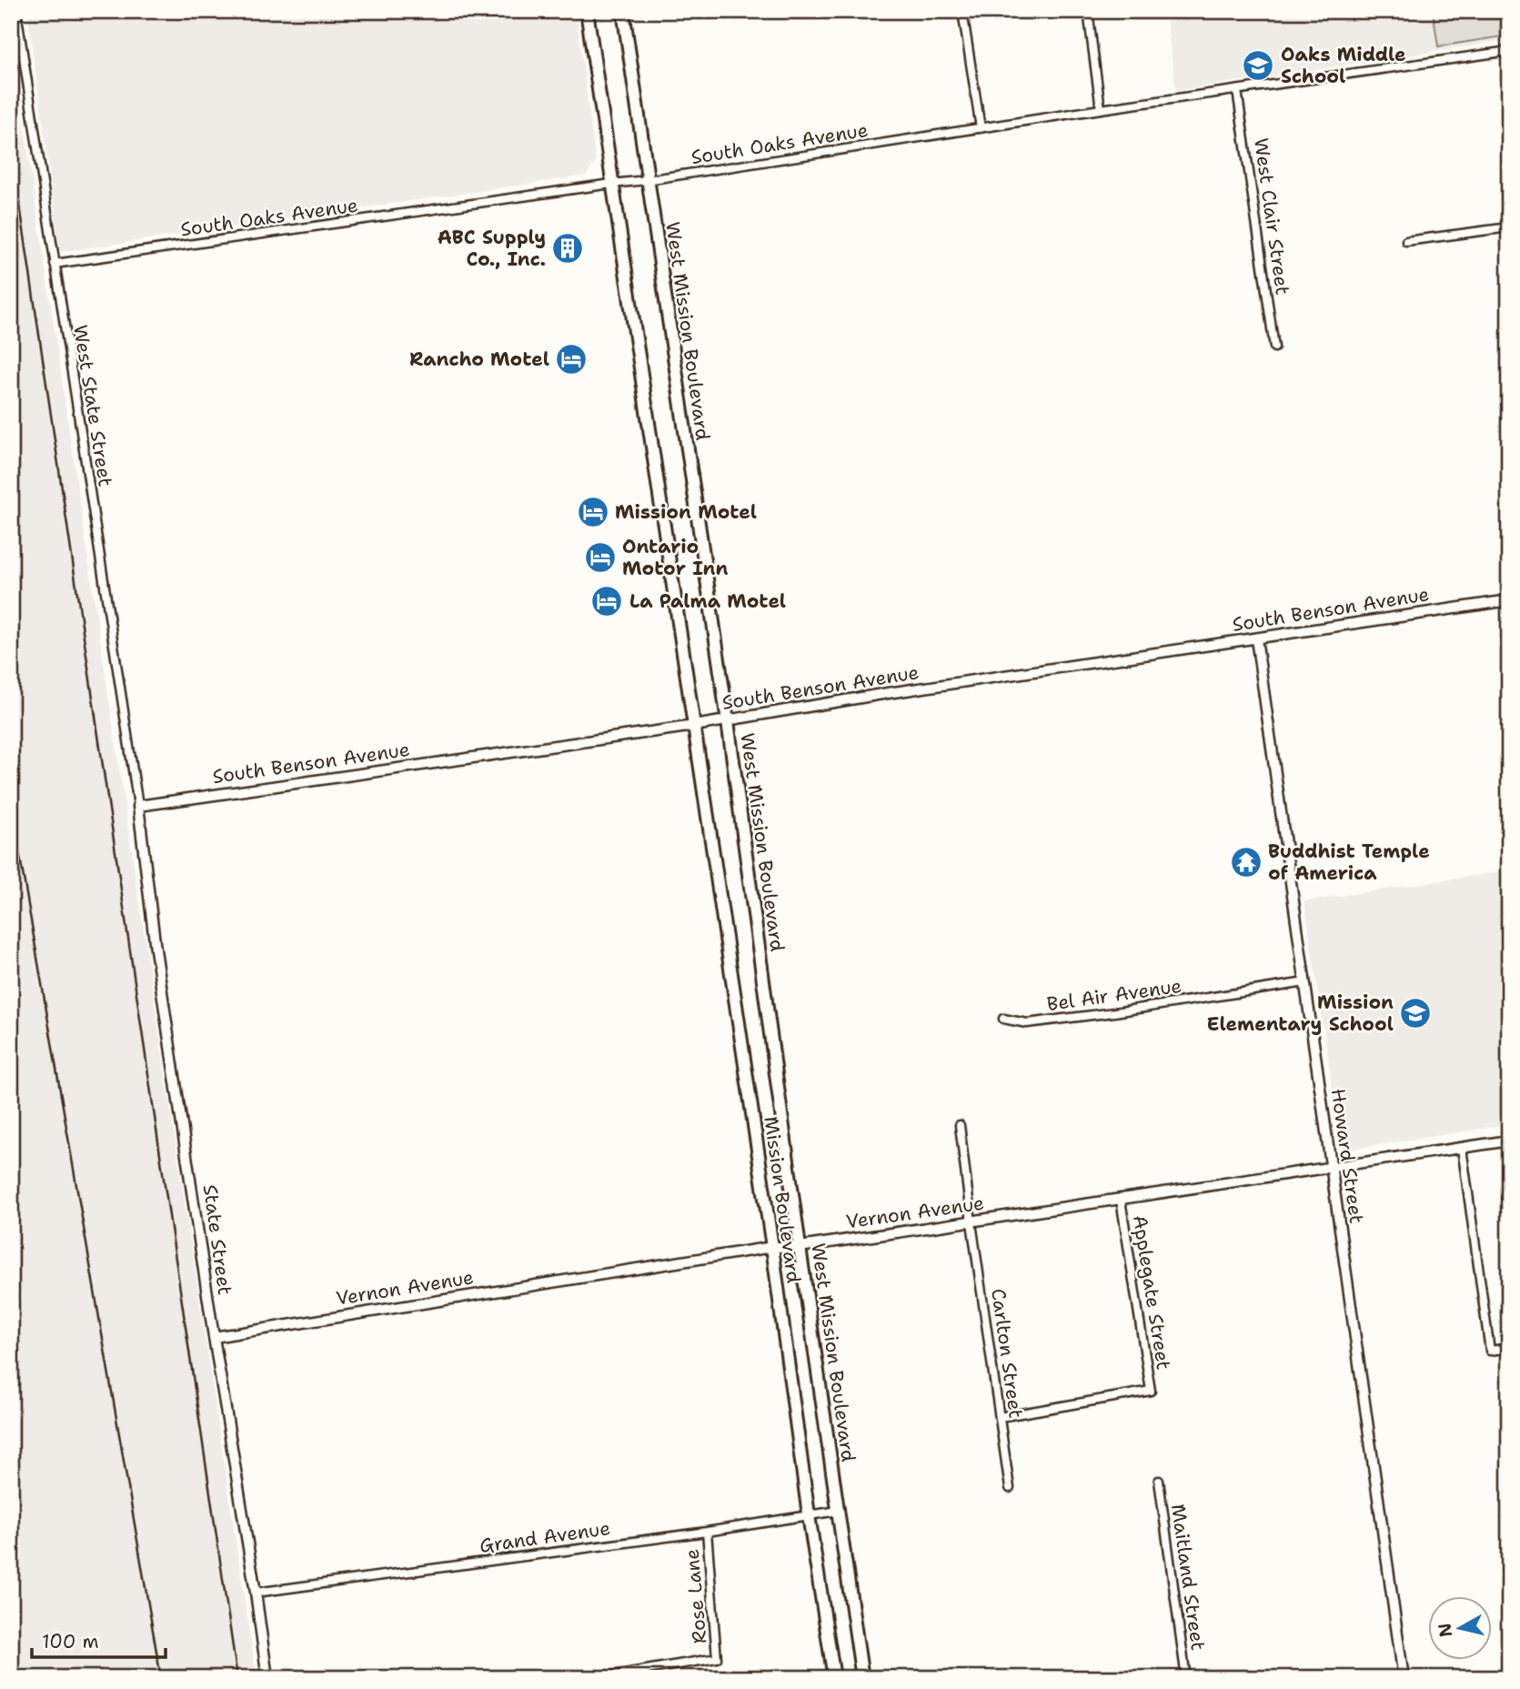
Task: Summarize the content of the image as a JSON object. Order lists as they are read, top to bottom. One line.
{"streets":{"main road":["West Mission Boulevard","Mission Boulevard"],"street":["South Oaks Avenue","West Clair Street","West State Street","South Benson Avenue","Bel Air Avenue","Howard Street","Vernon Avenue","State Street","Applegate Street","Carlton Street","Grand Avenue","Maitland Street","Rose Lane"]},"crossings":[["South Oaks Avenue","West Clair Street"],["South Oaks Avenue","West Mission Boulevard"],["South Oaks Avenue","West State Street"],["West Mission Boulevard","South Benson Avenue"],["West Mission Boulevard","Vernon Avenue"],["West Mission Boulevard","Grand Avenue"],["West State Street","South Benson Avenue"],["West State Street","State Street"],["South Benson Avenue","Howard Street"],["South Benson Avenue","Mission Boulevard"],["South Benson Avenue","State Street"],["Bel Air Avenue","Howard Street"],["Howard Street","Vernon Avenue"],["Mission Boulevard","Vernon Avenue"],["Mission Boulevard","Grand Avenue"],["Vernon Avenue","State Street"],["Vernon Avenue","Applegate Street"],["Vernon Avenue","Carlton Street"],["State Street","Grand Avenue"],["Applegate Street","Carlton Street"],["Grand Avenue","Rose Lane"]],"places":{"school or university":["Oaks Middle School","Mission Elementary School"],"building":["ABC Supply Co., Inc."],"hotel":["Rancho Motel","Mission Motel","Ontario Motor Inn","La Palma Motel"],"temple":["Buddhist Temple of America"]},"scale_bar":"100 m","north":"left"}
